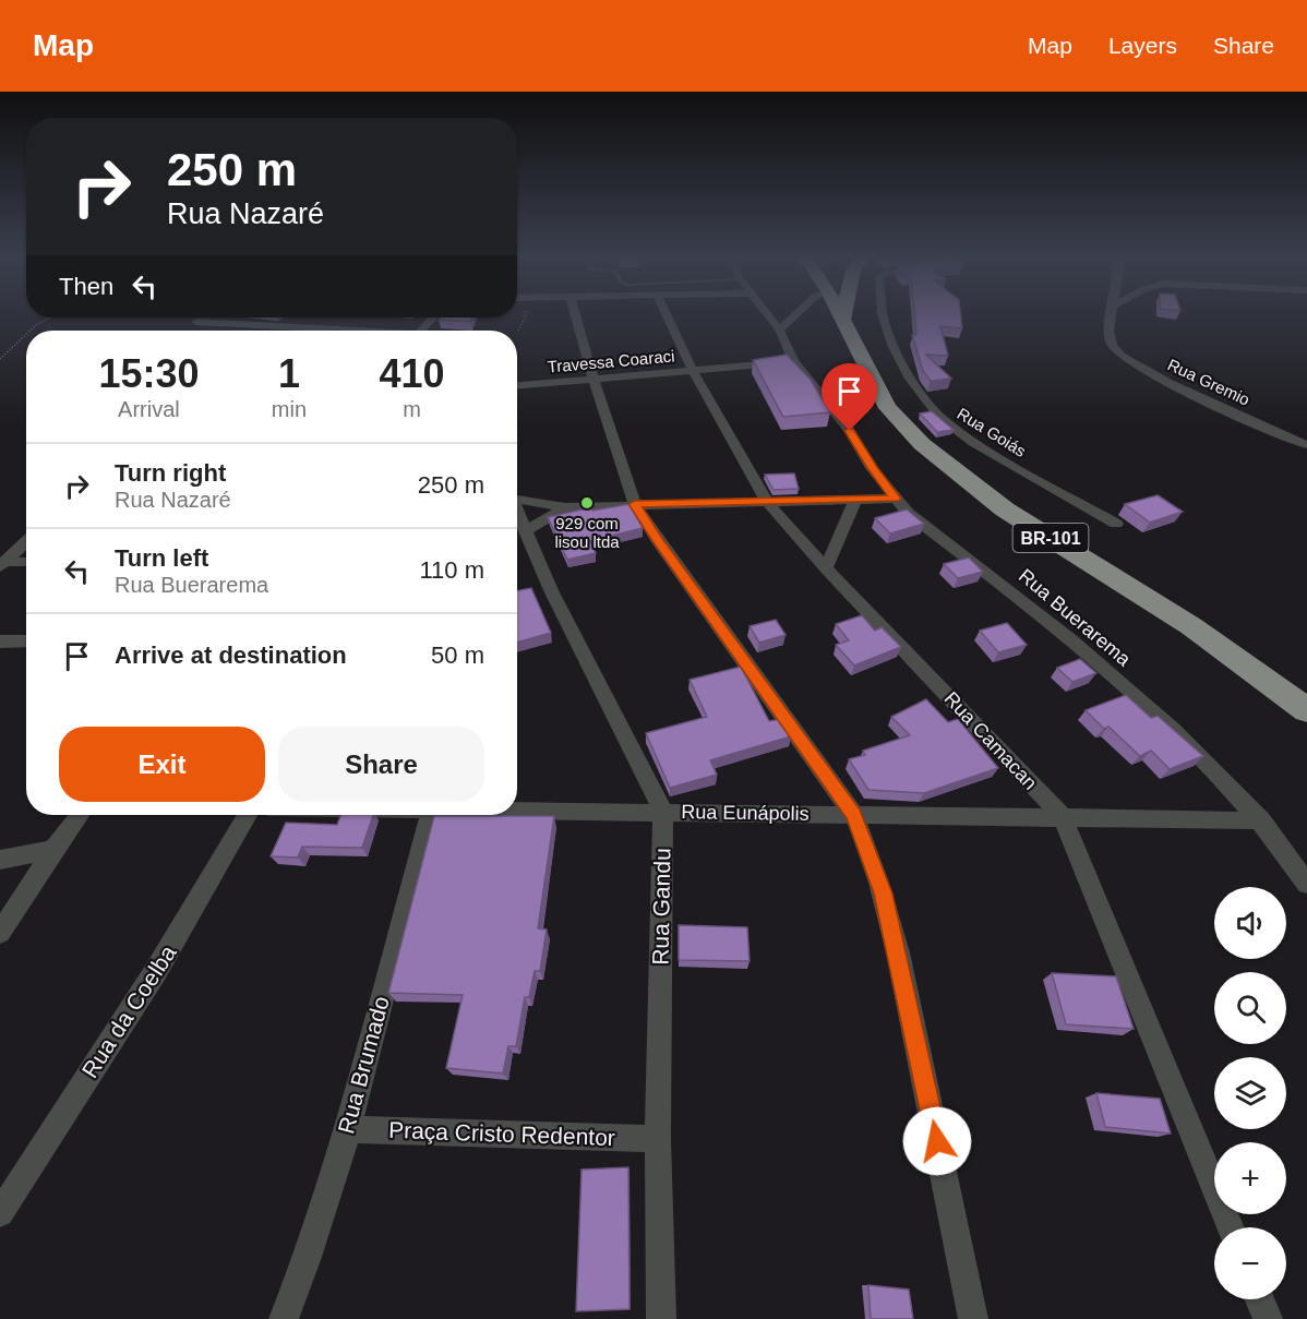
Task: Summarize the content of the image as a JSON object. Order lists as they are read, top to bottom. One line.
{"streets":{"highway":["BR-101"],"street":["Travessa Coaraci","Rua Gremio","Rua Goiás","Rua Buerarema","Rua Camacan","Rua Eunápolis","Rua Gandu","Rua da Coelba","Rua Brumado","Praça Cristo Redentor"]},"crossings":[["Travessa Coaraci","Rua Buerarema"],["Travessa Coaraci","Rua Camacan"],["Rua Buerarema","Rua Eunápolis"],["Rua Camacan","Rua Eunápolis"],["Rua Eunápolis","Rua Gandu"],["Rua Gandu","Praça Cristo Redentor"],["Rua Brumado","Praça Cristo Redentor"]],"places":["929 com lisou ltda"],"page":{"header":"Map","nav":["Map","Layers","Share"],"turn":["250 m","Rua Nazaré"],"then":"Then","eta":["15:30","Arrival","1","min","410","m"],"list":[{"name":"Turn right","note":"Rua Nazaré","value":"250 m"},{"name":"Turn left","note":"Rua Buerarema","value":"110 m"},{"name":"Arrive at destination","value":"50 m"}],"buttons":["Exit","Share"],"map_buttons":["+","−"]}}
